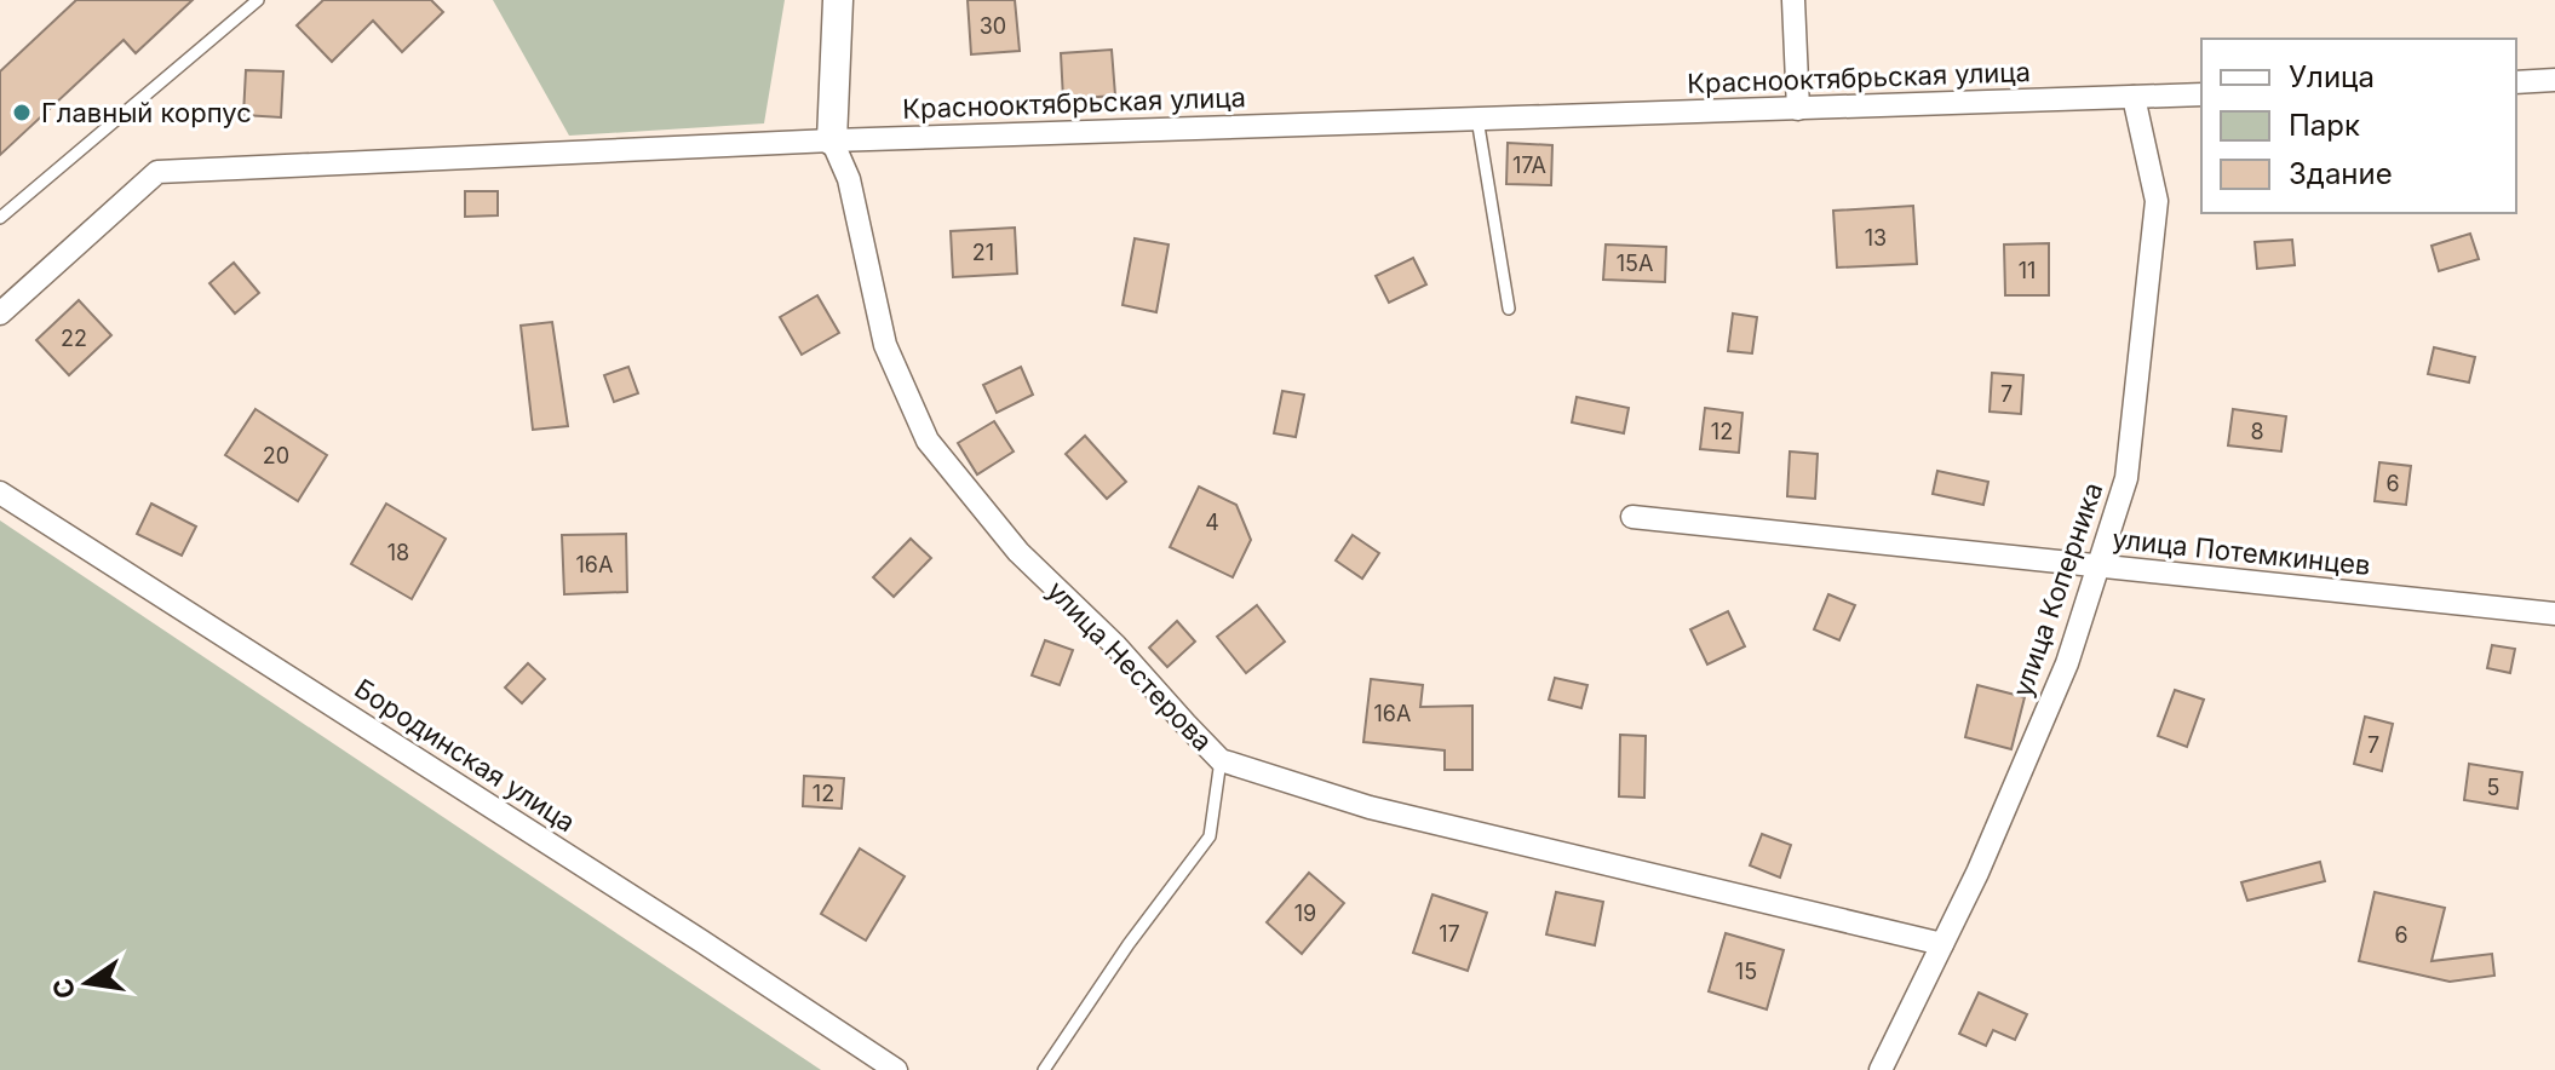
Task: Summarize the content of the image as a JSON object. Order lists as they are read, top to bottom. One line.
{"streets":{"street":["Краснооктябрьская улица","улица Потемкинцев","улица Коперника","улица Нестерова","Бородинская улица"]},"crossings":[["Краснооктябрьская улица","улица Коперника"],["Краснооктябрьская улица","улица Нестерова"],["улица Потемкинцев","улица Коперника"],["улица Коперника","улица Нестерова"]],"places":["Главный корпус"],"house_numbers":["30","17А","13","21","15А","11","22","7","12","8","20","6","4","18","16А","16А","7","5","12","19","17","6","15"],"legend":["Улица","Парк","Здание"],"north":"left"}
